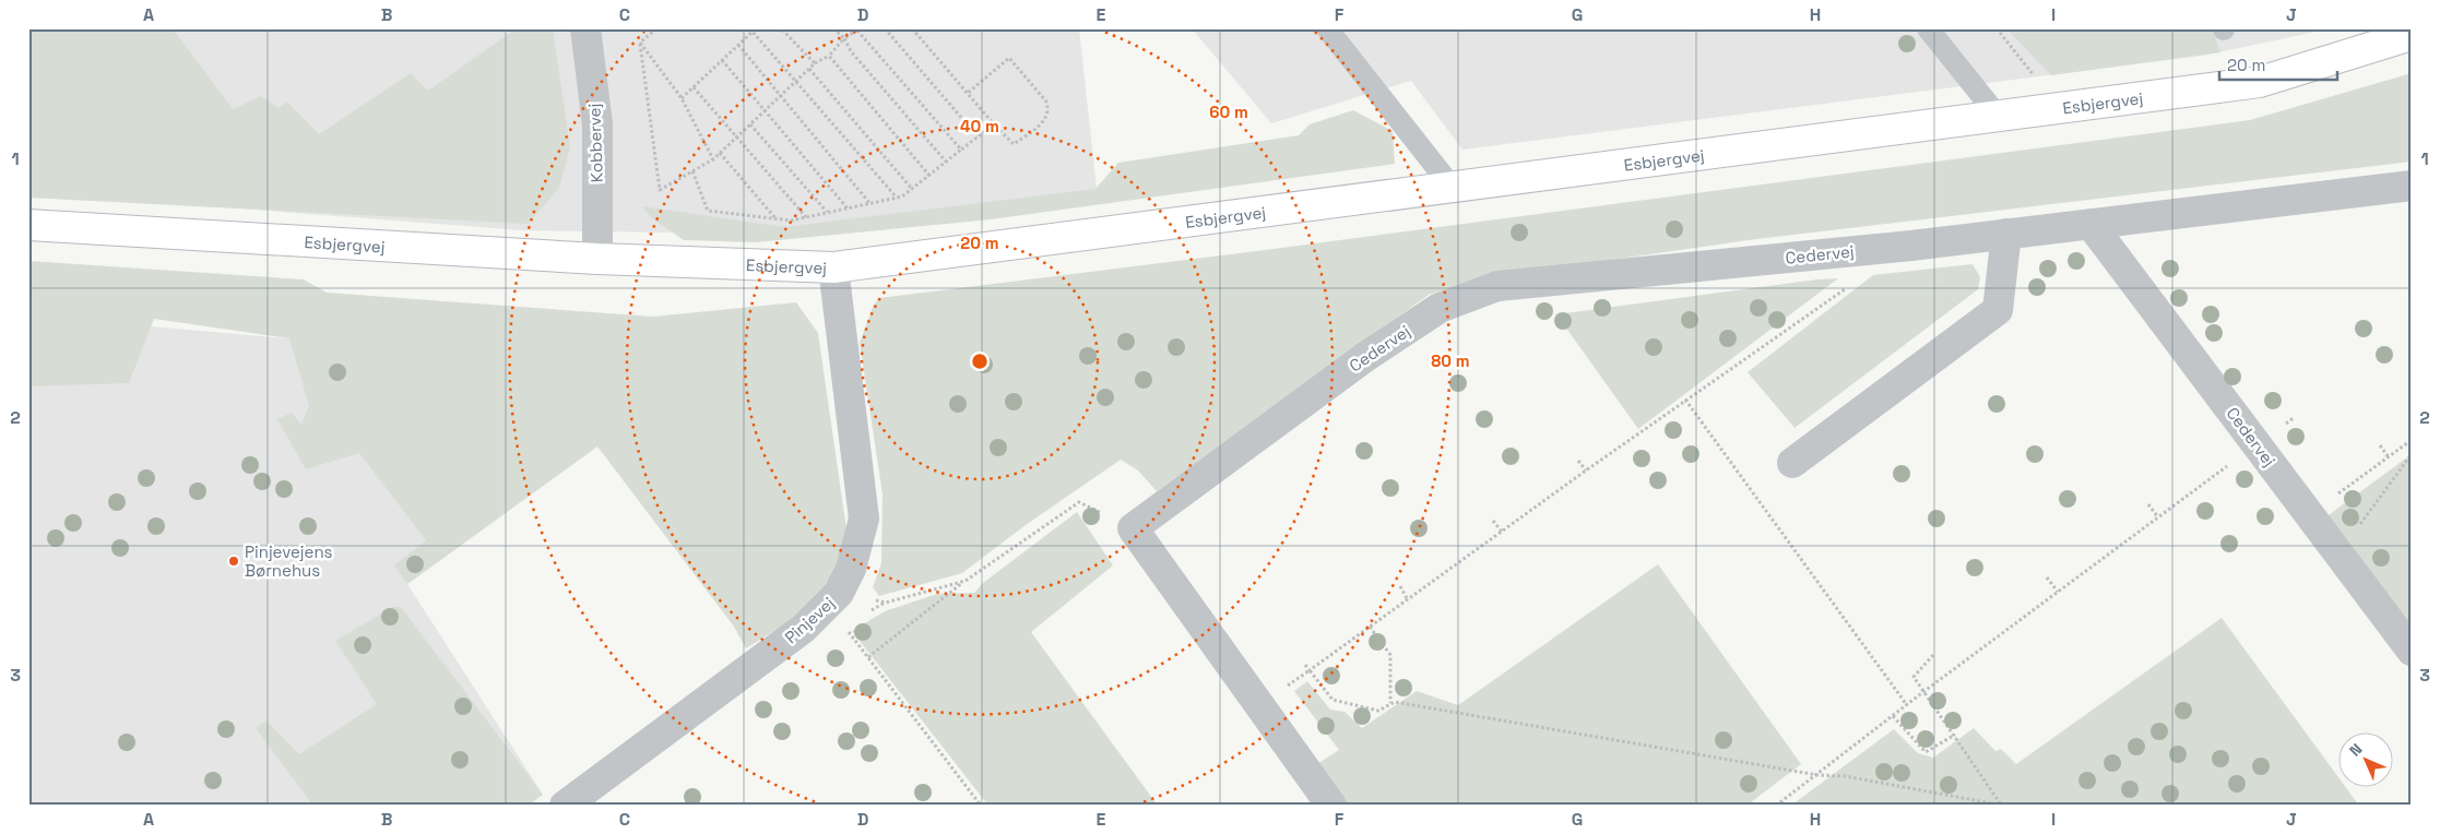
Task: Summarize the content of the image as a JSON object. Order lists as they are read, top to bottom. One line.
{"streets":{"main road":["Esbjergvej"],"street":["Kobbervej","Cedervej","Pinjevej"]},"crossings":[["Esbjergvej","Kobbervej"],["Esbjergvej","Pinjevej"]],"places":["Pinjevejens Børnehus"],"scale_bar":"20 m","north":"top left","grid":{"columns":["A","B","C","D","E","F","G","H","I","J"],"rows":["1","2","3"]},"rings":["60 m","40 m","20 m","80 m"]}
